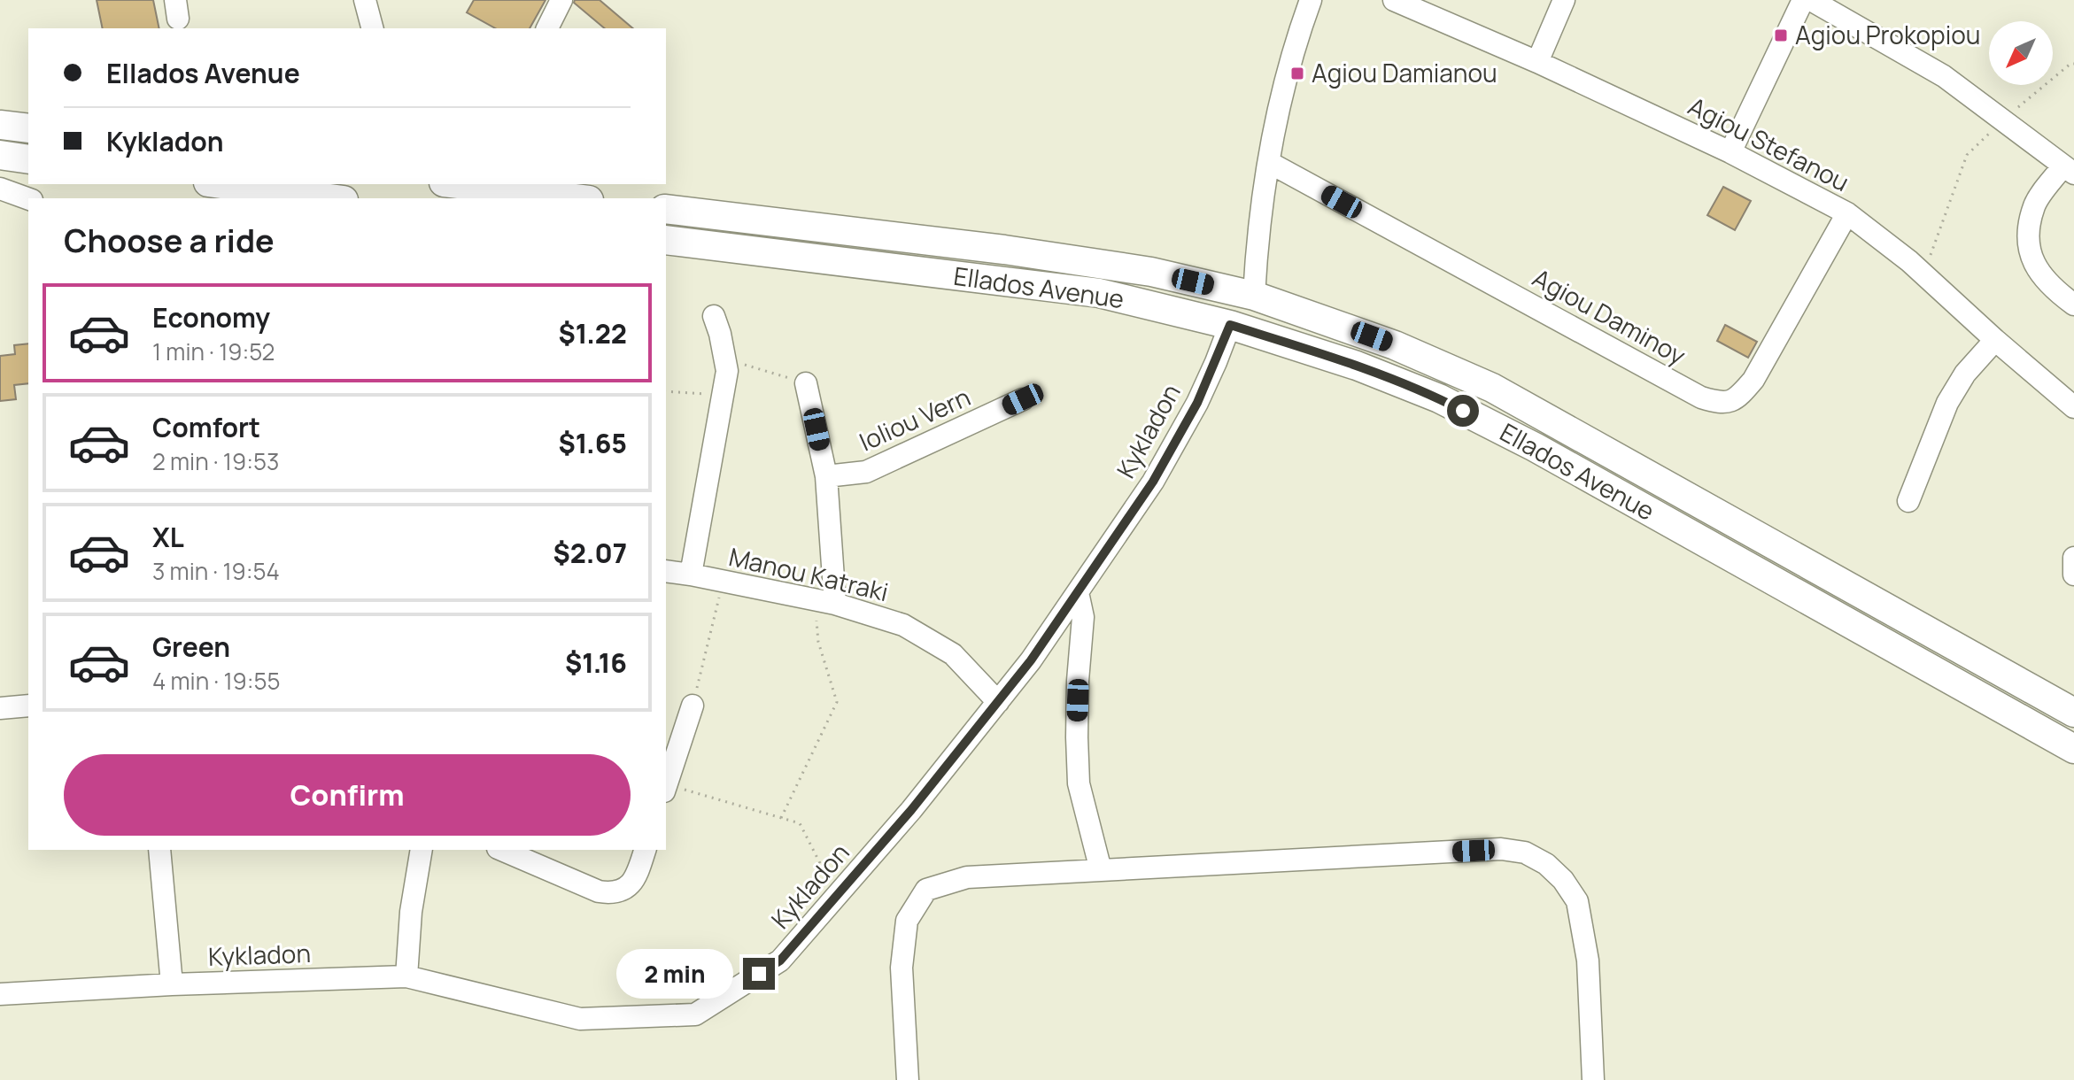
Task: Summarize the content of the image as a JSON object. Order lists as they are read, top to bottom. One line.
{"streets":{"main road":["Ellados Avenue"],"street":["Agiou Stefanou","Agiou Daminoy","Ioliou Vern","Kykladon","Manou Katraki"]},"crossings":[["Agiou Stefanou","Agiou Daminoy"],["Ellados Avenue","Kykladon"],["Kykladon","Manou Katraki"]],"places":{"transit":["Agiou Prokopiou","Agiou Damianou"]},"north":"bottom left","page":{"banner":["Ellados Avenue","Kykladon"],"heading":"Choose a ride","list":[{"name":"Economy","note":"1 min · 19:52","value":"$1.22"},{"name":"Comfort","note":"2 min · 19:53","value":"$1.65"},{"name":"XL","note":"3 min · 19:54","value":"$2.07"},{"name":"Green","note":"4 min · 19:55","value":"$1.16"}],"buttons":"Confirm","bubble":"2 min"}}
